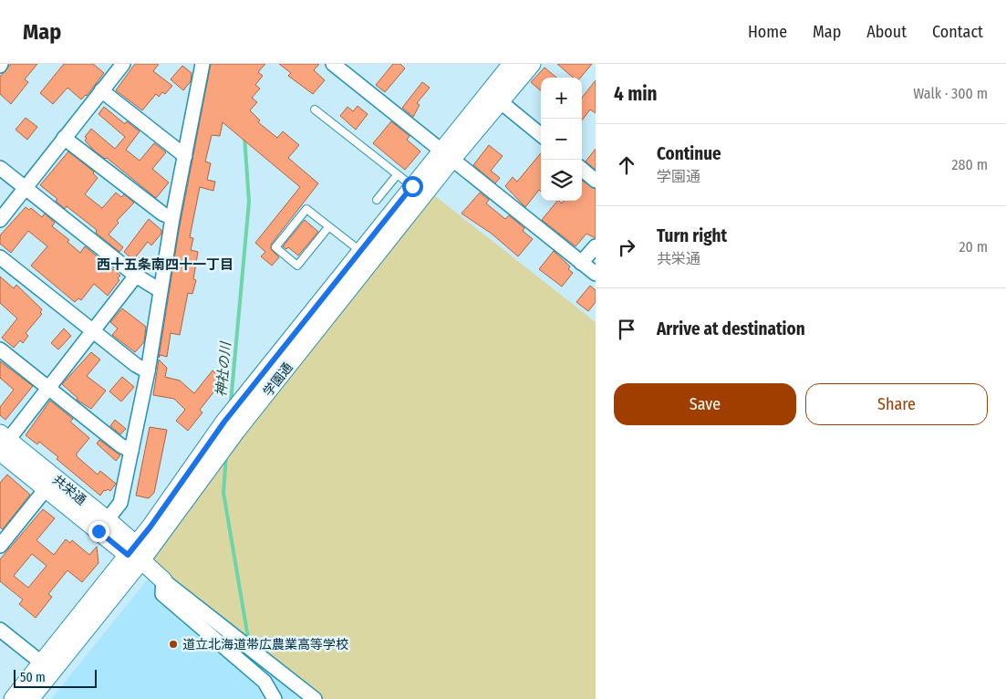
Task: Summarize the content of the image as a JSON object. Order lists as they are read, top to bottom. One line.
{"streets":{"street":["学園通","共栄通"]},"crossings":[["学園通","共栄通"]],"districts":["西十五条南四十一丁目"],"water":["神社の川"],"places":["道立北海道帯広農業高等学校"],"scale_bar":"50 m","page":{"header":"Map","nav":["Home","Map","About","Contact"],"heading":["4 min","Walk · 300 m"],"map_buttons":["+","−"],"list":[["Continue","学園通","280 m"],["Turn right","共栄通","20 m"],"Arrive at destination"],"buttons":["Save","Share"],"scale":"50 m"}}
